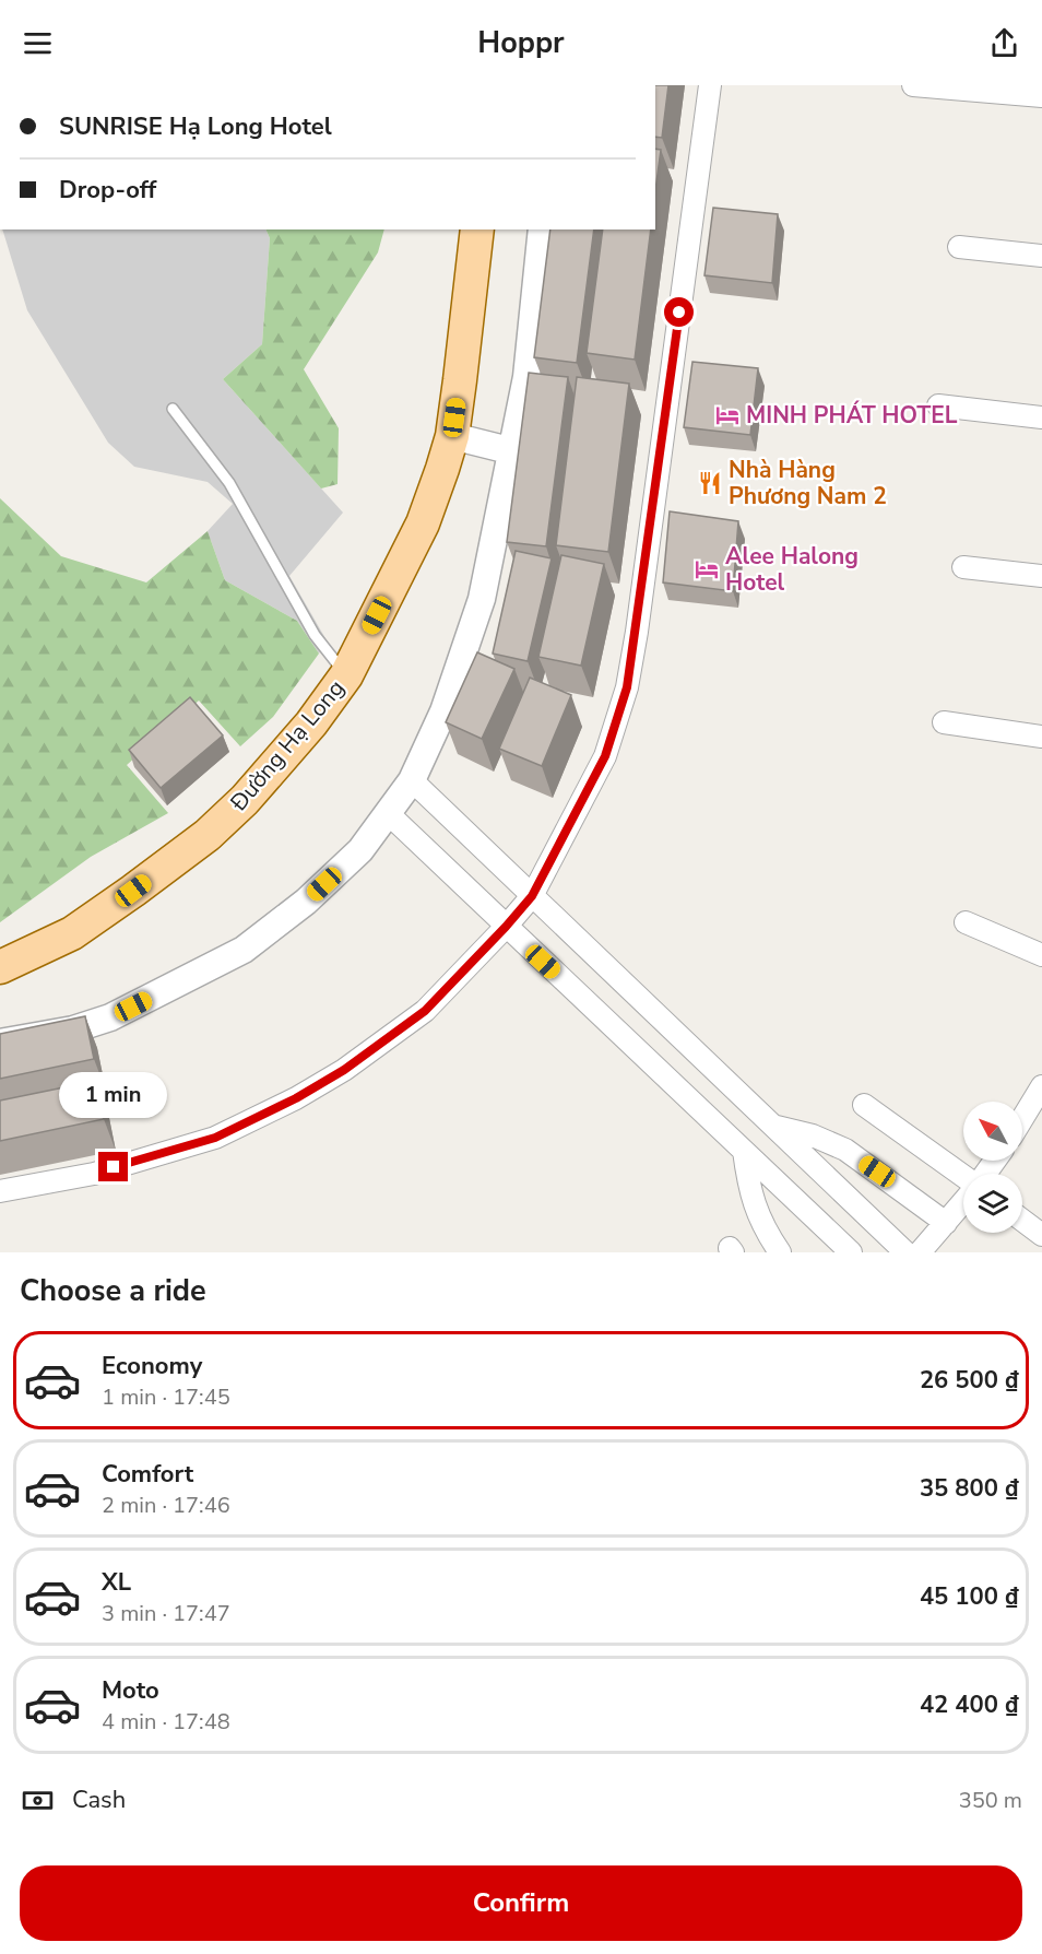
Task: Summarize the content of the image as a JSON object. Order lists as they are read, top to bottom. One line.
{"streets":{"main road":["Đường Hạ Long"]},"places":{"hotel":["MINH PHÁT HOTEL","Alee Halong Hotel"],"restaurant":["Nhà Hàng Phương Nam 2"]},"north":"top left","page":{"header":"Hoppr","banner":["SUNRISE Hạ Long Hotel","Drop-off"],"bubble":"1 min","heading":"Choose a ride","list":[{"name":"Economy","note":"1 min · 17:45","value":"26 500 ₫"},{"name":"Comfort","note":"2 min · 17:46","value":"35 800 ₫"},{"name":"XL","note":"3 min · 17:47","value":"45 100 ₫"},{"name":"Moto","note":"4 min · 17:48","value":"42 400 ₫"}],"pay":["Cash","350 m"],"buttons":"Confirm"}}
